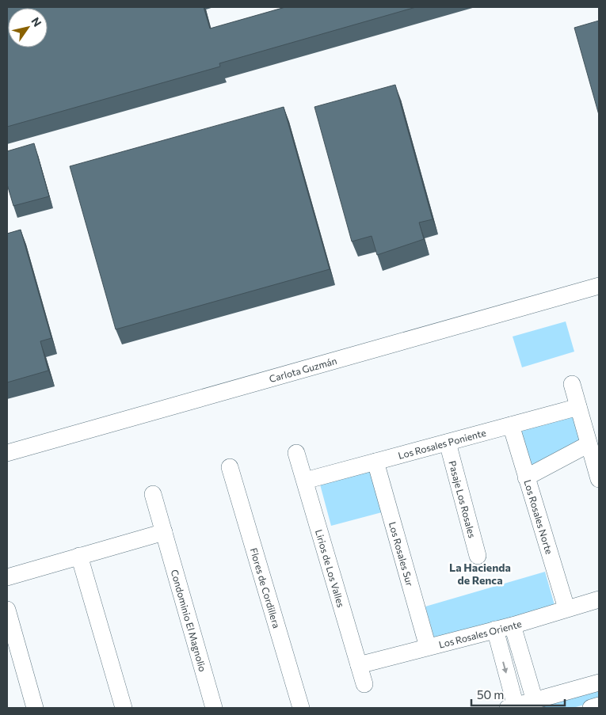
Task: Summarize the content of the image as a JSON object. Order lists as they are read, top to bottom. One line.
{"streets":{"street":["Carlota Guzmán","Los Rosales Poniente","Pasaje Los Rosales","Los Rosales Norte","Los Rosales Sur","Lirios de Los Valles","Flores de Cordillera","Condominio El Magnolio","Los Rosales Oriente"]},"crossings":[["Los Rosales Poniente","Pasaje Los Rosales"],["Los Rosales Poniente","Los Rosales Norte"],["Los Rosales Poniente","Los Rosales Sur"],["Los Rosales Poniente","Lirios de Los Valles"],["Los Rosales Norte","Los Rosales Oriente"],["Los Rosales Sur","Los Rosales Oriente"],["Lirios de Los Valles","Los Rosales Oriente"]],"districts":["La Hacienda de Renca"],"scale_bar":"50 m","north":"top right"}
